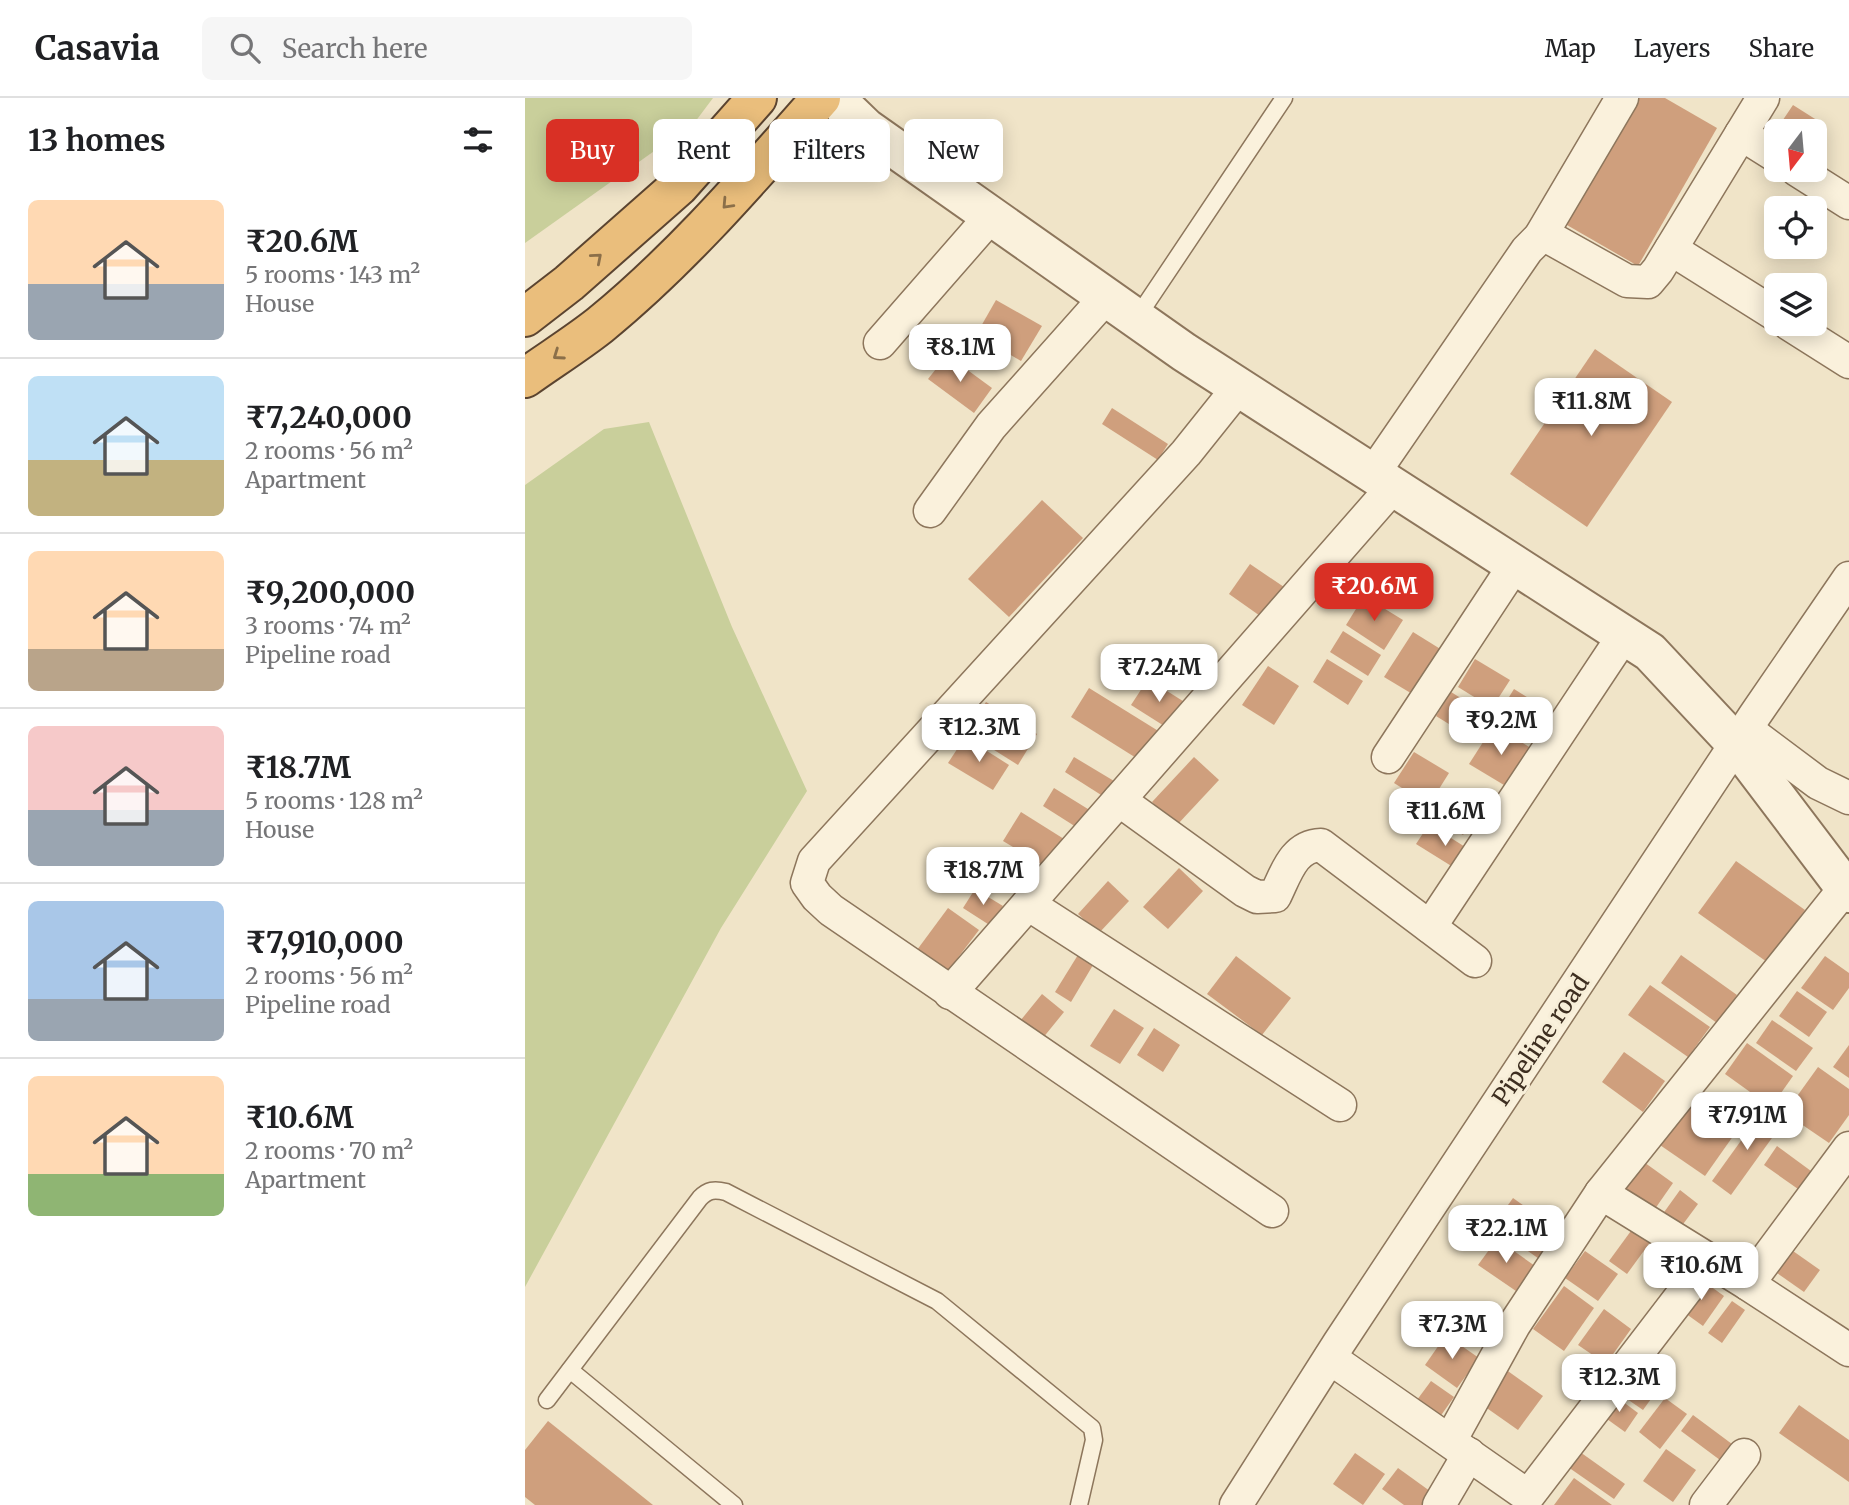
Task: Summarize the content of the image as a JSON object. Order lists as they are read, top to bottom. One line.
{"streets":{"street":["Pipeline road"]},"north":"bottom","page":{"header":"Casavia","search":"Search here","nav":["Map","Layers","Share"],"heading":"13 homes","chip":["Buy","Rent","Filters","New"],"list":[{"name":"₹20.6M","note":"5 rooms · 143 m² · House"},{"name":"₹7,240,000","note":"2 rooms · 56 m² · Apartment"},{"name":"₹9,200,000","note":"3 rooms · 74 m² · Pipeline road"},{"name":"₹18.7M","note":"5 rooms · 128 m² · House"},{"name":"₹7,910,000","note":"2 rooms · 56 m² · Pipeline road"},{"name":"₹10.6M","note":"2 rooms · 70 m² · Apartment"}],"price":["₹8.1M","₹11.8M","₹20.6M","₹7.24M","₹9.2M","₹12.3M","₹11.6M","₹18.7M","₹7.91M","₹22.1M","₹10.6M","₹7.3M","₹12.3M"]}}
